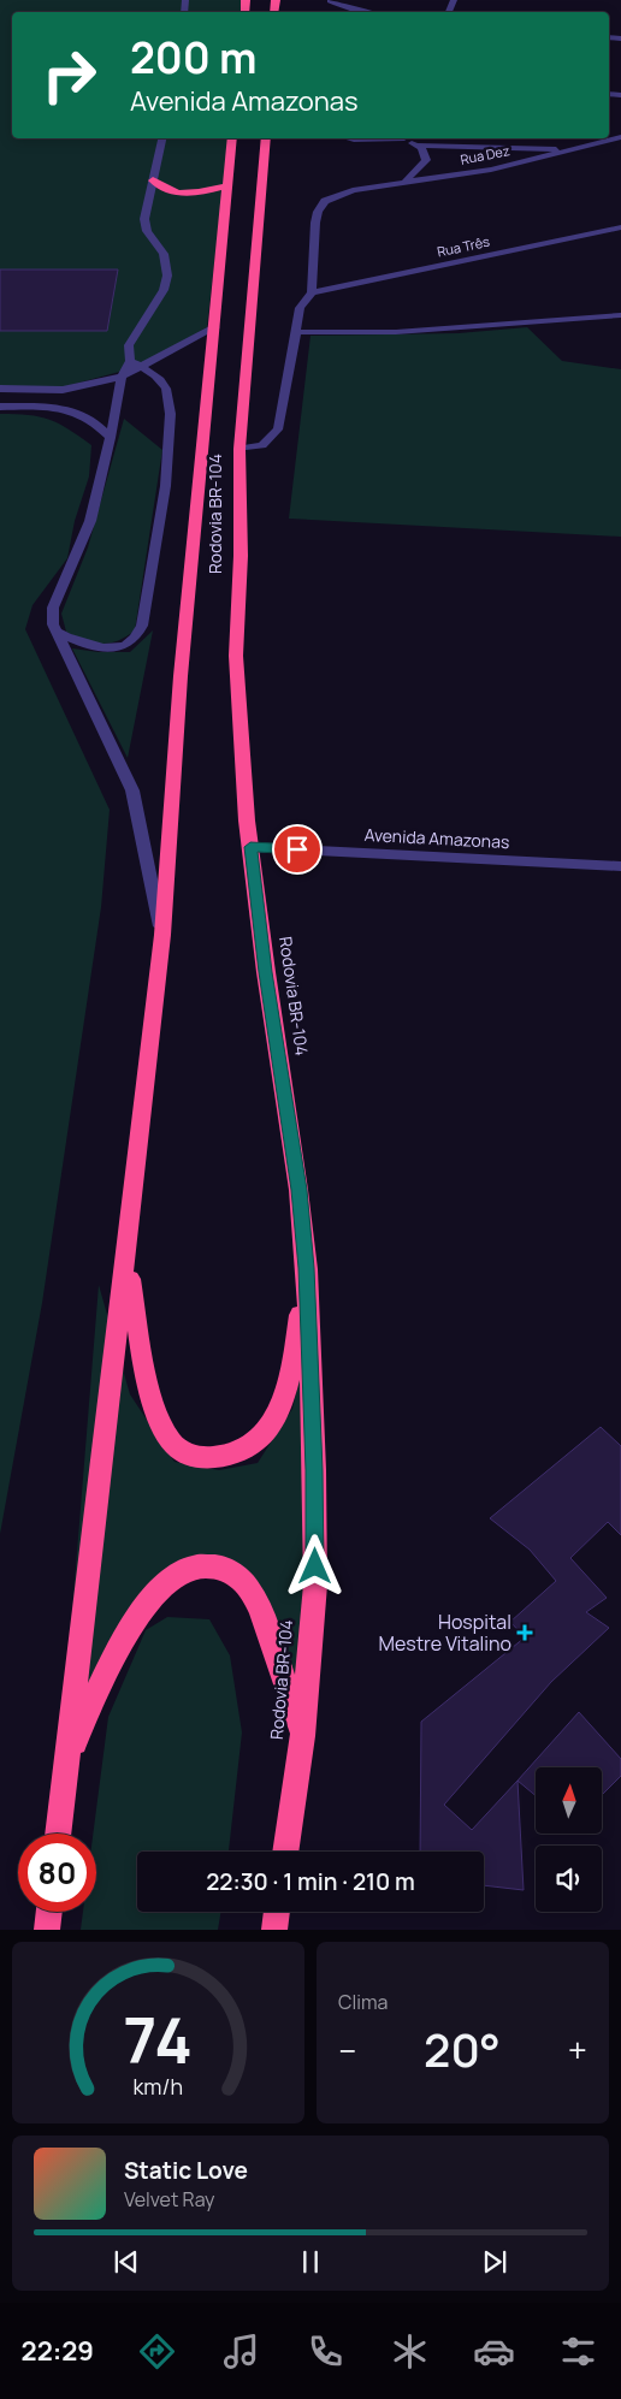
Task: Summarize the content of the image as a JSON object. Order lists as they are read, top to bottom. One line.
{"streets":{"highway":["Rodovia BR-104"],"street":["Rua Dez","Rua Três","Avenida Amazonas"]},"crossings":[["Rua Dez","Rua Três"],["Rodovia BR-104","Avenida Amazonas"]],"places":{"health":["Hospital Mestre Vitalino"]},"north":"top","page":{"turn":["200 m","Avenida Amazonas"],"limit":"80","trip":"22:30 · 1 min · 210 m","tile":"Clima","heat":["−","20°","+"],"song":["Static Love","Velvet Ray"],"tabs":"22:29","gauge":["74","km/h"]}}
